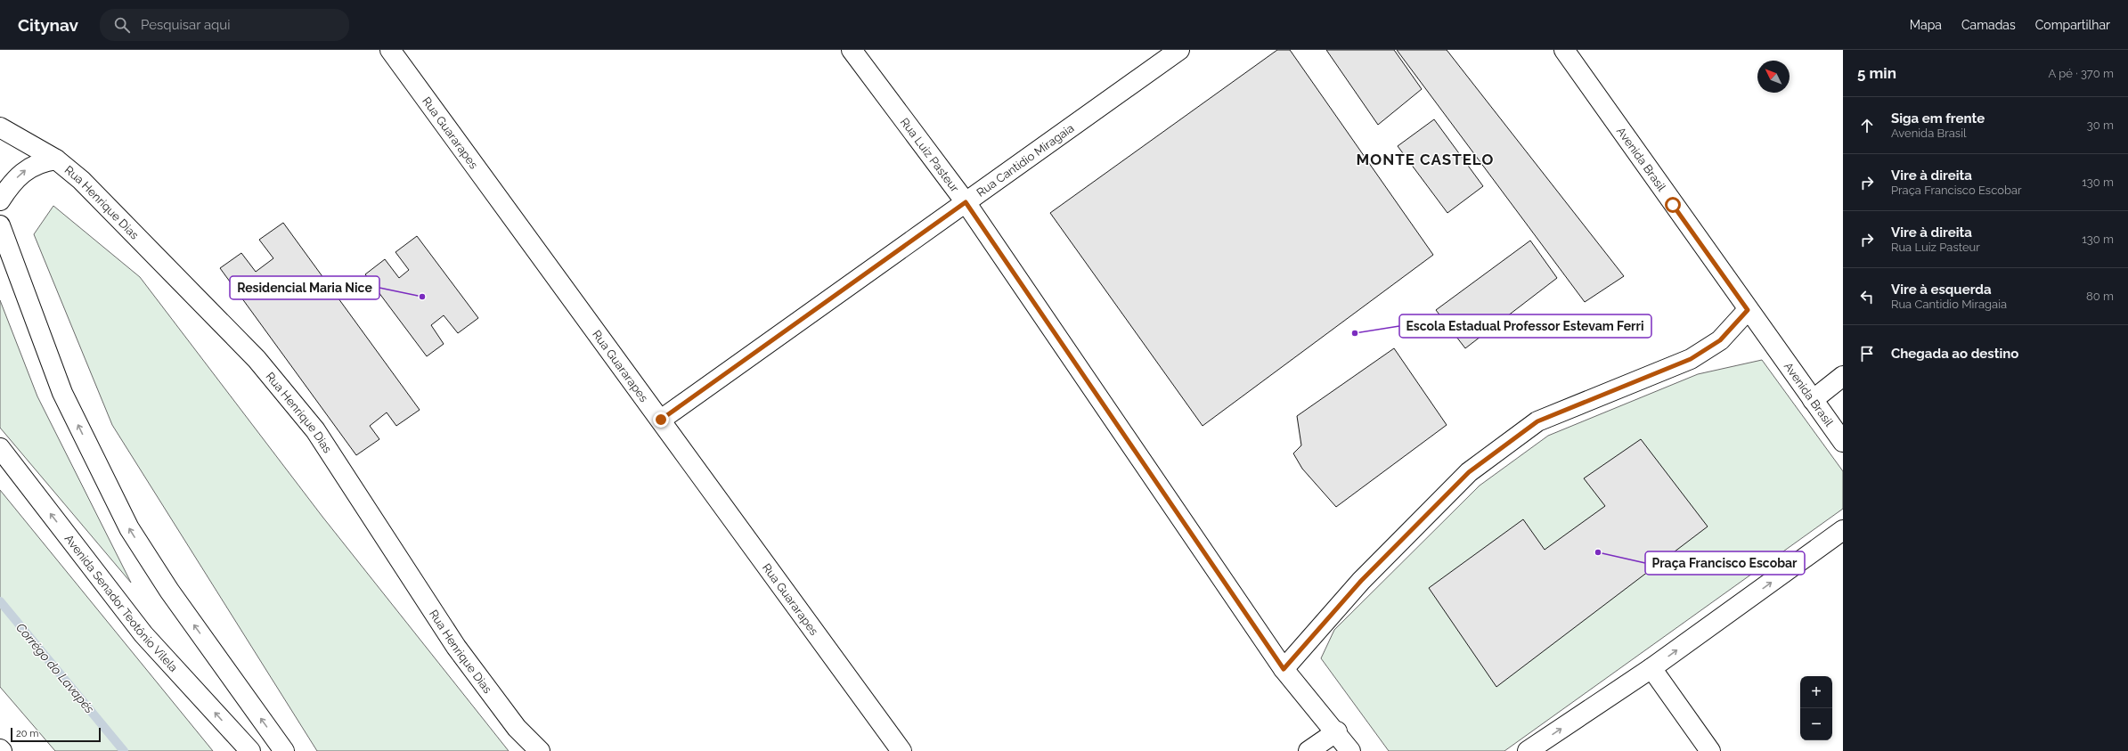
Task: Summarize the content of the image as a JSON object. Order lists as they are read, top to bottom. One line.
{"streets":{"main road":["Rua Guararapes","Rua Luiz Pasteur","Avenida Brasil","Rua Cantidio Miragaia","Rua Henrique Dias","Avenida Senador Teotônio Vilela"]},"crossings":[["Rua Guararapes","Rua Cantidio Miragaia"],["Rua Luiz Pasteur","Rua Cantidio Miragaia"]],"districts":["MONTE CASTELO"],"water":["Corrégo do Lavapés"],"places":["Residencial Maria Nice","Escola Estadual Professor Estevam Ferri","Praça Francisco Escobar"],"scale_bar":"20 m","north":"top left","page":{"header":"Citynav","search":"Pesquisar aqui","nav":["Mapa","Camadas","Compartilhar"],"heading":["5 min","A pé · 370 m"],"list":[["Siga em frente","Avenida Brasil","30 m"],["Vire à direita","Praça Francisco Escobar","130 m"],["Vire à direita","Rua Luiz Pasteur","130 m"],["Vire à esquerda","Rua Cantidio Miragaia","80 m"],"Chegada ao destino"],"map_buttons":["+","−"],"scale":"20 m"}}
